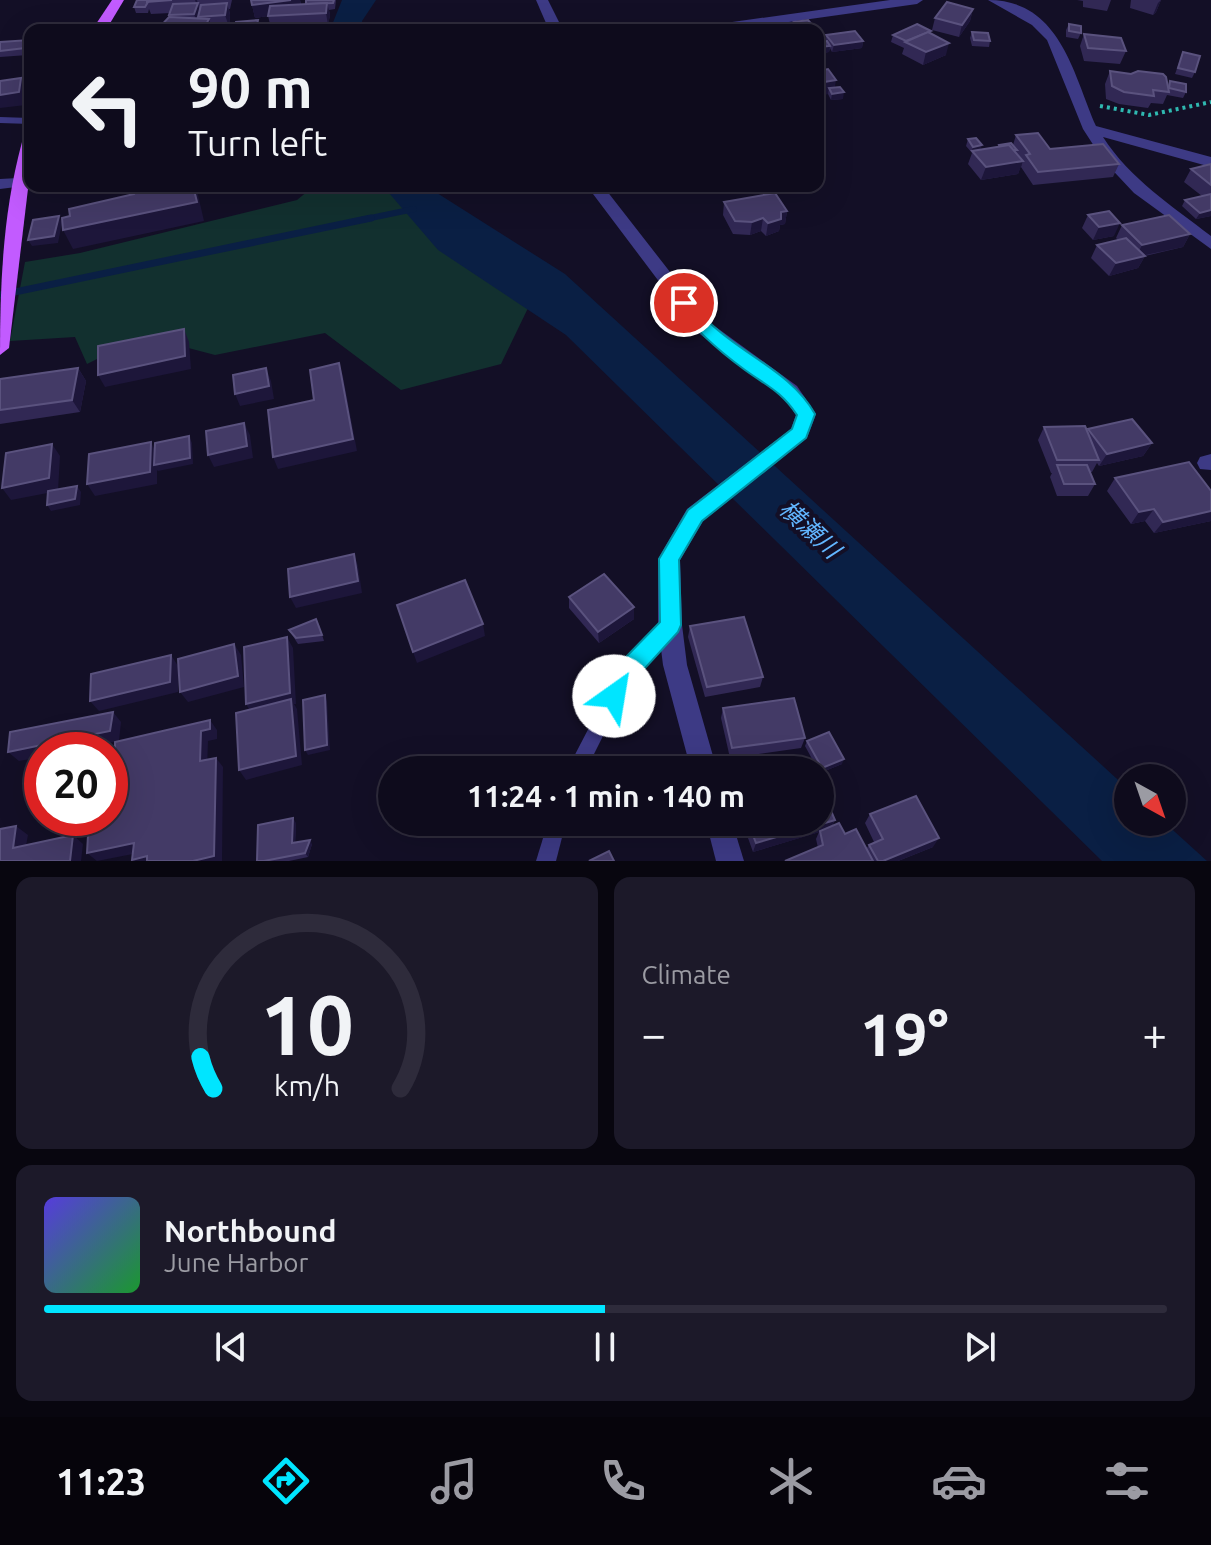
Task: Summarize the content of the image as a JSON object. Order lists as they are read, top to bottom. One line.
{"water":["横瀬川"],"north":"bottom right","page":{"turn":["90 m","Turn left"],"limit":"20","trip":"11:24 · 1 min · 140 m","tile":"Climate","heat":["−","19°","+"],"song":["Northbound","June Harbor"],"tabs":"11:23","gauge":["10","km/h"]}}
